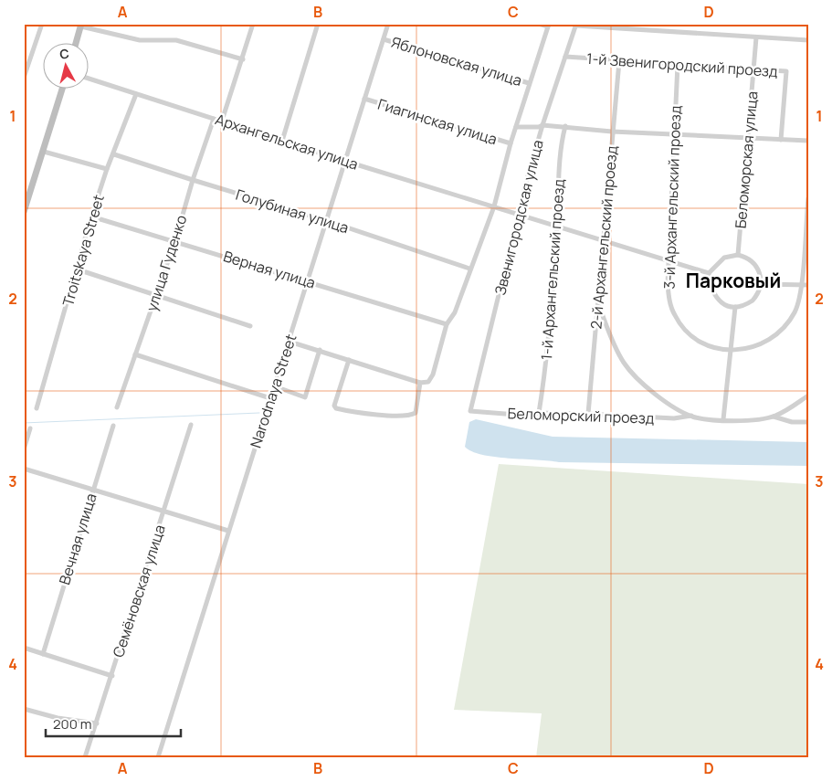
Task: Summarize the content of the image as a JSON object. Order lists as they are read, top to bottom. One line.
{"streets":{"street":["Яблоновская улица","1-й Звенигородский проезд","Гиагинская улица","Архангельская улица","Беломорская улица","3-й Архангельский проезд","Голубиная улица","Звенигородская улица","2-й Архангельский проезд","Troitskaya Street","улица Гуденко","Верная улица","1-й Архангельский проезд","Narodnaya Street","Беломорский проезд","Вечная улица","Семёновская улица"]},"crossings":[["Яблоновская улица","Звенигородская улица"],["Яблоновская улица","Narodnaya Street"],["1-й Звенигородский проезд","Беломорская улица"],["1-й Звенигородский проезд","3-й Архангельский проезд"],["1-й Звенигородский проезд","Звенигородская улица"],["1-й Звенигородский проезд","2-й Архангельский проезд"],["Гиагинская улица","Звенигородская улица"],["Гиагинская улица","Narodnaya Street"],["Архангельская улица","Звенигородская улица"],["Архангельская улица","Troitskaya Street"],["Архангельская улица","улица Гуденко"],["Архангельская улица","Narodnaya Street"],["Голубиная улица","Звенигородская улица"],["Голубиная улица","Troitskaya Street"],["Голубиная улица","улица Гуденко"],["Голубиная улица","Narodnaya Street"],["Звенигородская улица","Верная улица"],["Звенигородская улица","Беломорский проезд"],["2-й Архангельский проезд","Беломорский проезд"],["Troitskaya Street","Верная улица"],["улица Гуденко","Верная улица"],["Верная улица","Narodnaya Street"],["1-й Архангельский проезд","Беломорский проезд"]],"districts":["Парковый"],"scale_bar":"200 m","north":"top","grid":{"columns":["A","B","C","D"],"rows":["1","2","3","4"]}}
